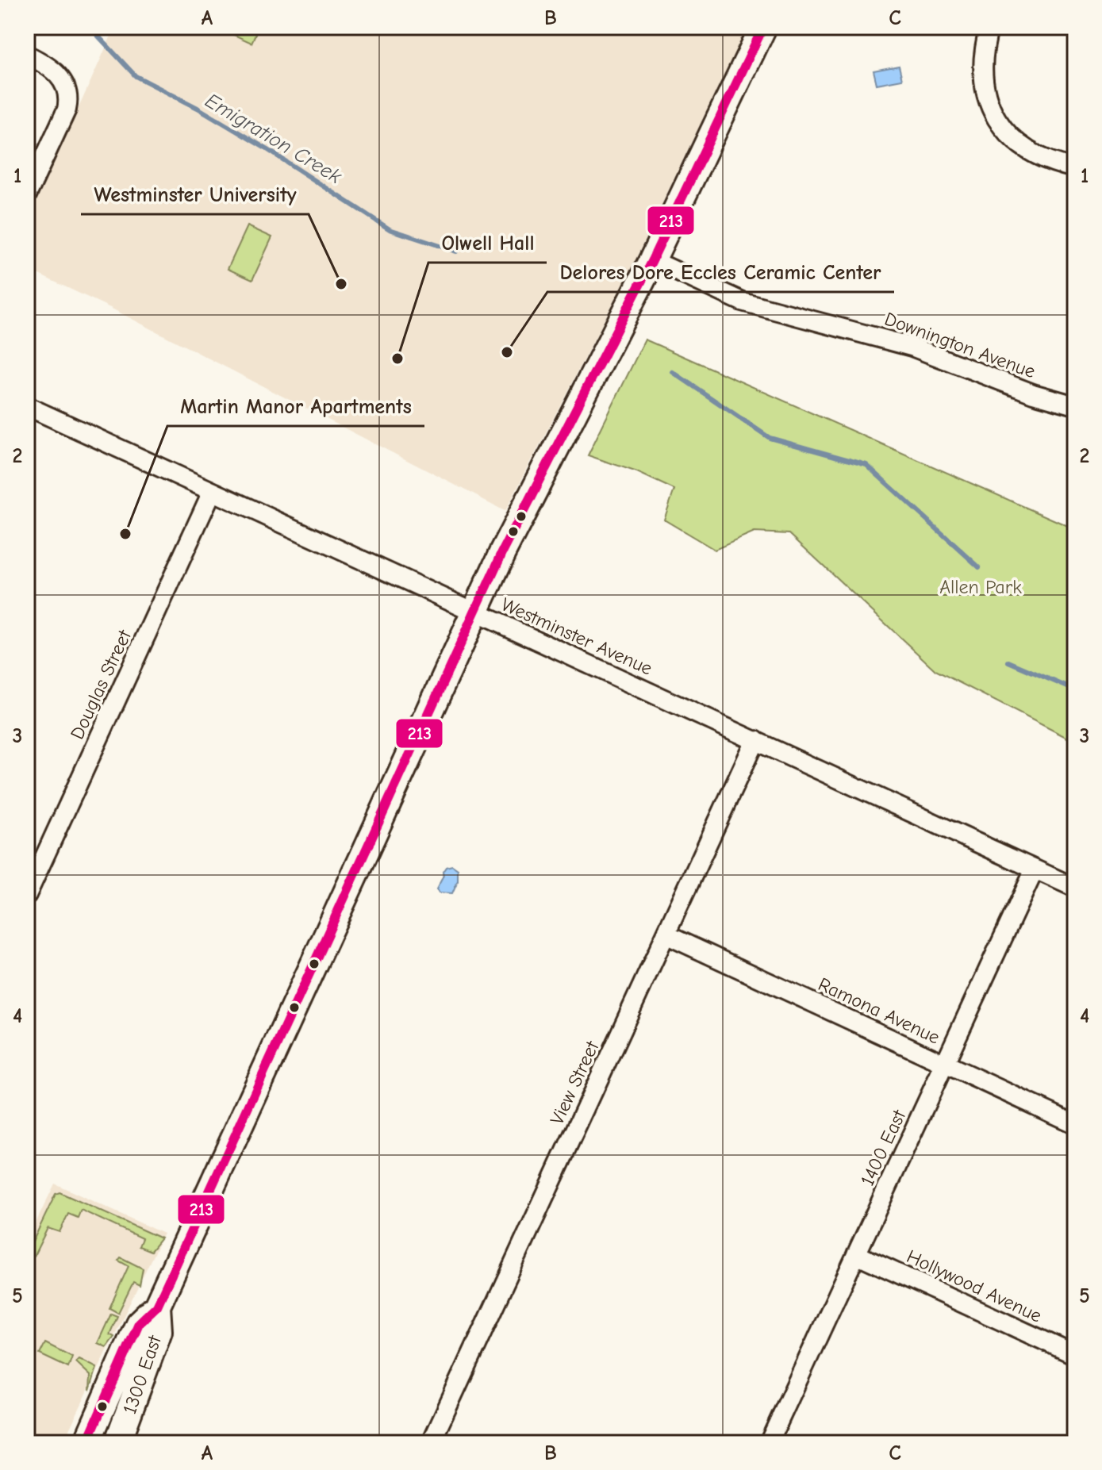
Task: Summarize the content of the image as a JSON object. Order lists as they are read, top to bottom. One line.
{"streets":{"main road":["1300 East"],"street":["Downington Avenue","Westminster Avenue","Douglas Street","Ramona Avenue","View Street","1400 East","Hollywood Avenue"]},"crossings":[["Downington Avenue","1300 East"],["Westminster Avenue","Douglas Street"],["Westminster Avenue","View Street"],["Westminster Avenue","1400 East"],["Westminster Avenue","1300 East"],["Ramona Avenue","View Street"],["Ramona Avenue","1400 East"],["1400 East","Hollywood Avenue"]],"water":["Emigration Creek"],"parks":["Allen Park"],"places":["Westminster University","Delores Dore Eccles Ceramic Center","Olwell Hall","Martin Manor Apartments"],"lines":["transit line 213"],"grid":{"columns":["A","B","C"],"rows":["1","2","3","4","5"]}}
